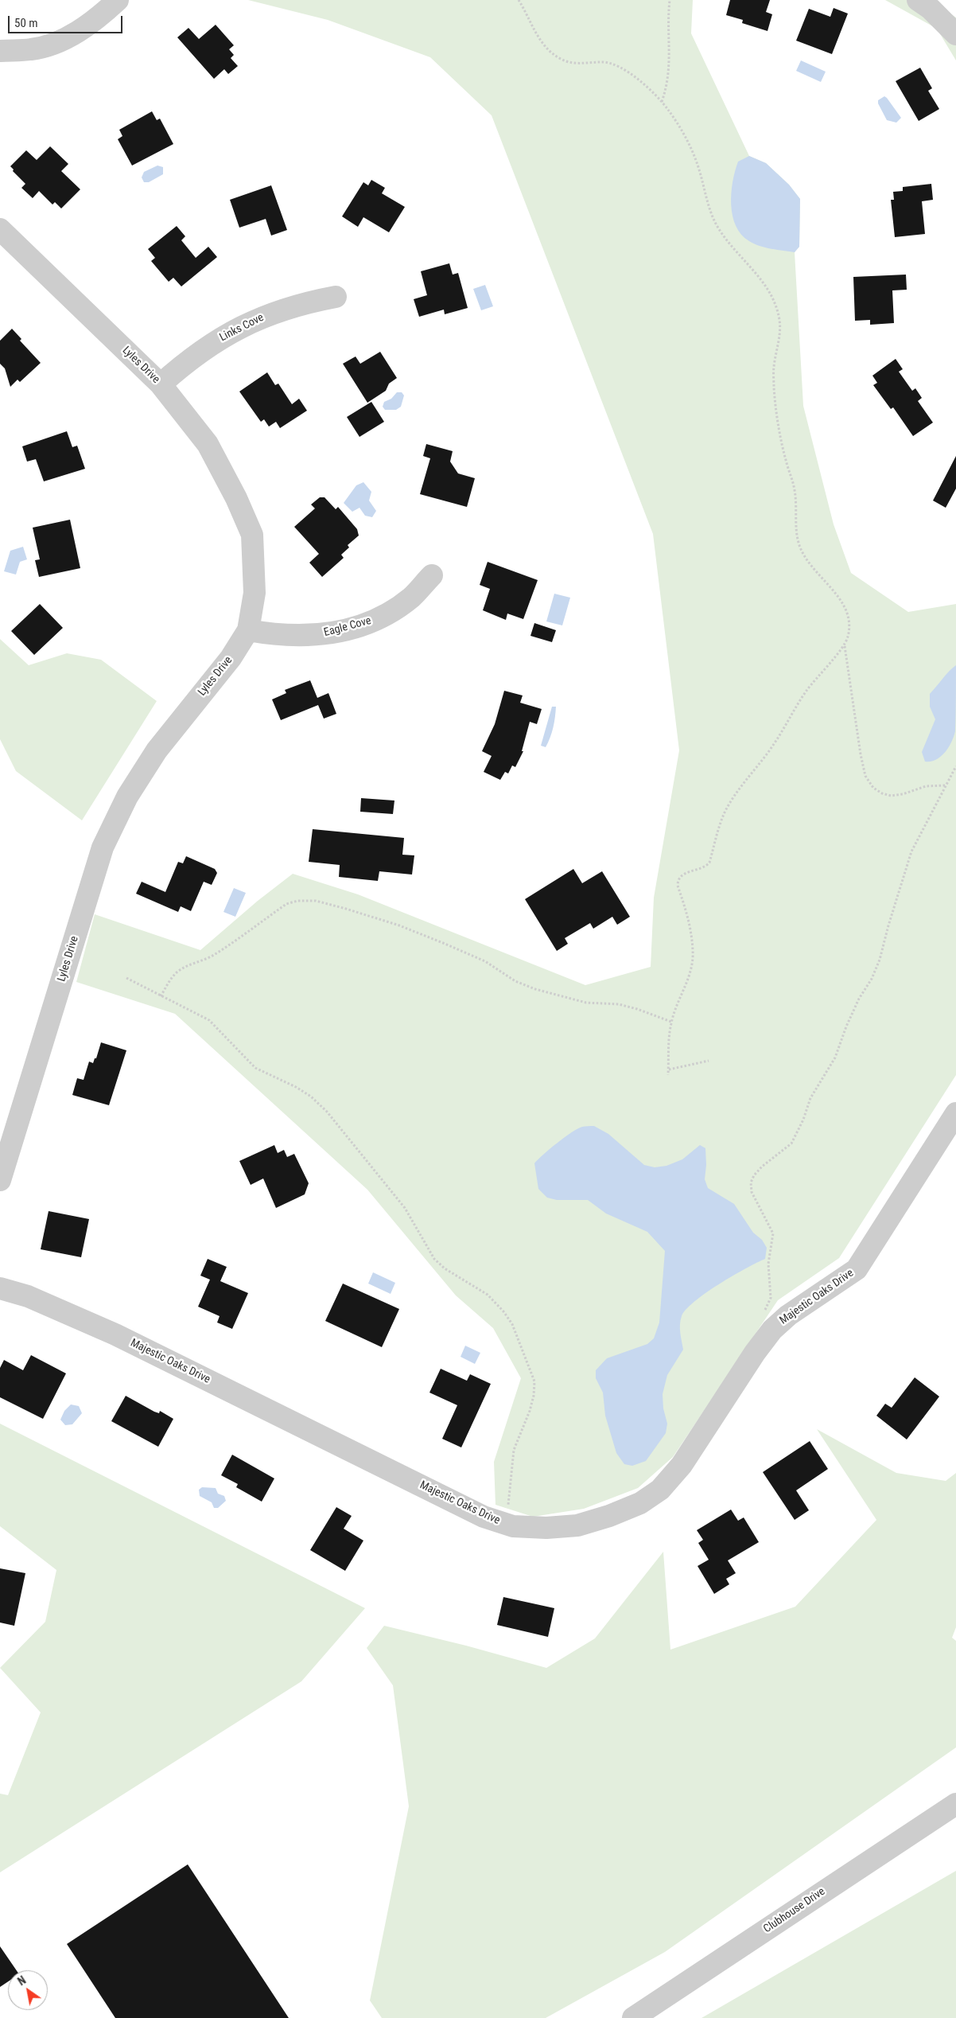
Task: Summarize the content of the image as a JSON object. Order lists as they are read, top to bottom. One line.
{"streets":{"street":["Links Cove","Lyles Drive","Eagle Cove","Majestic Oaks Drive","Clubhouse Drive"]},"crossings":[["Links Cove","Lyles Drive"],["Lyles Drive","Eagle Cove"]],"scale_bar":"50 m","north":"top left"}
